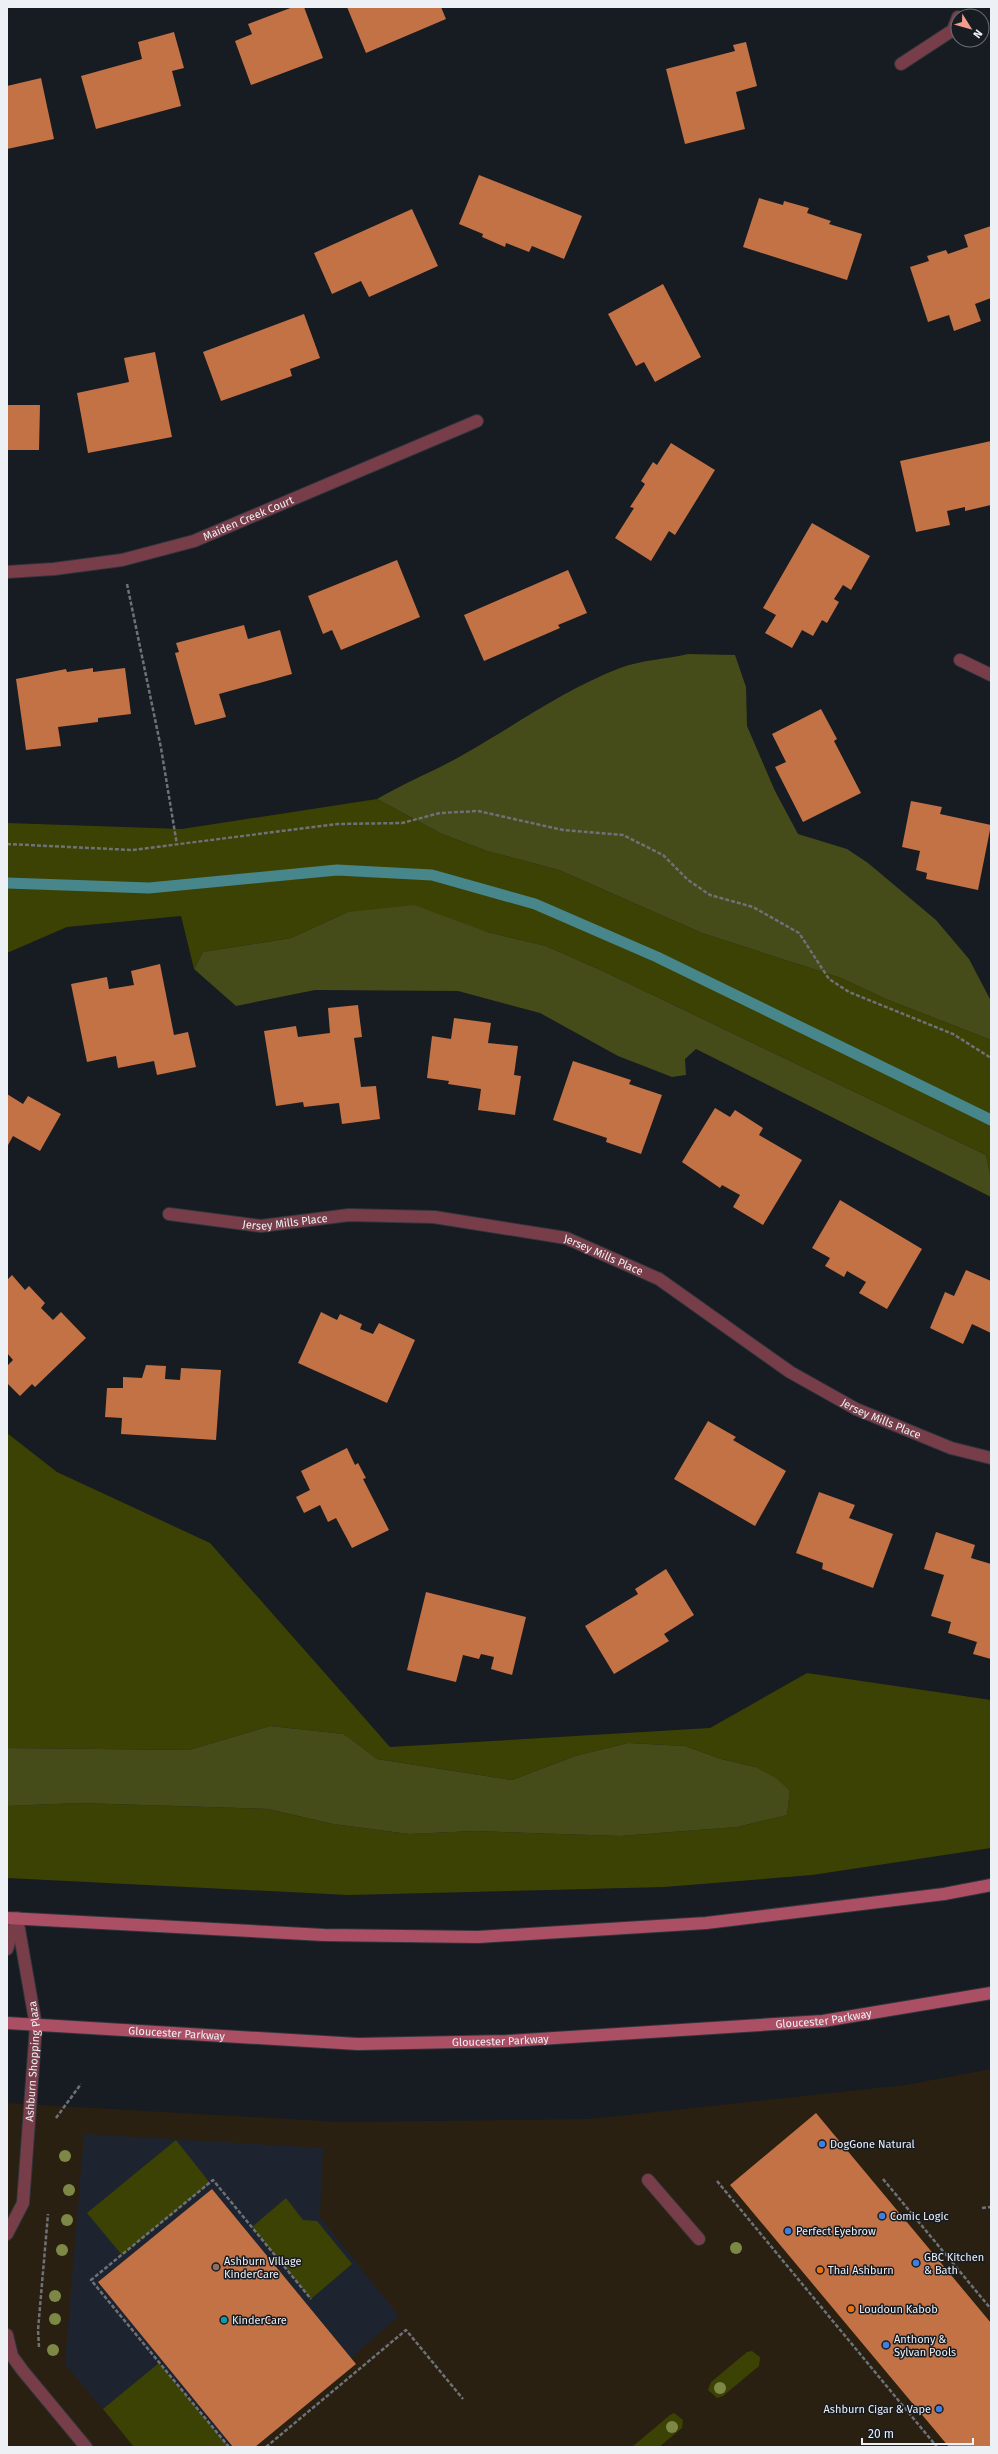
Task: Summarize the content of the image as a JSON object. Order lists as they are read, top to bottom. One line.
{"streets":{"main road":["Gloucester Parkway"],"street":["Maiden Creek Court","Jersey Mills Place","Ashburn Shopping Plaza"]},"crossings":[["Gloucester Parkway","Ashburn Shopping Plaza"]],"places":["DogGone Natural","Comic Logic","Perfect Eyebrow","GBC Kitchen & Bath","Ashburn Village KinderCare","Thai Ashburn","Loudoun Kabob","KinderCare","Anthony & Sylvan Pools","Ashburn Cigar & Vape"],"scale_bar":"20 m","north":"bottom right"}
